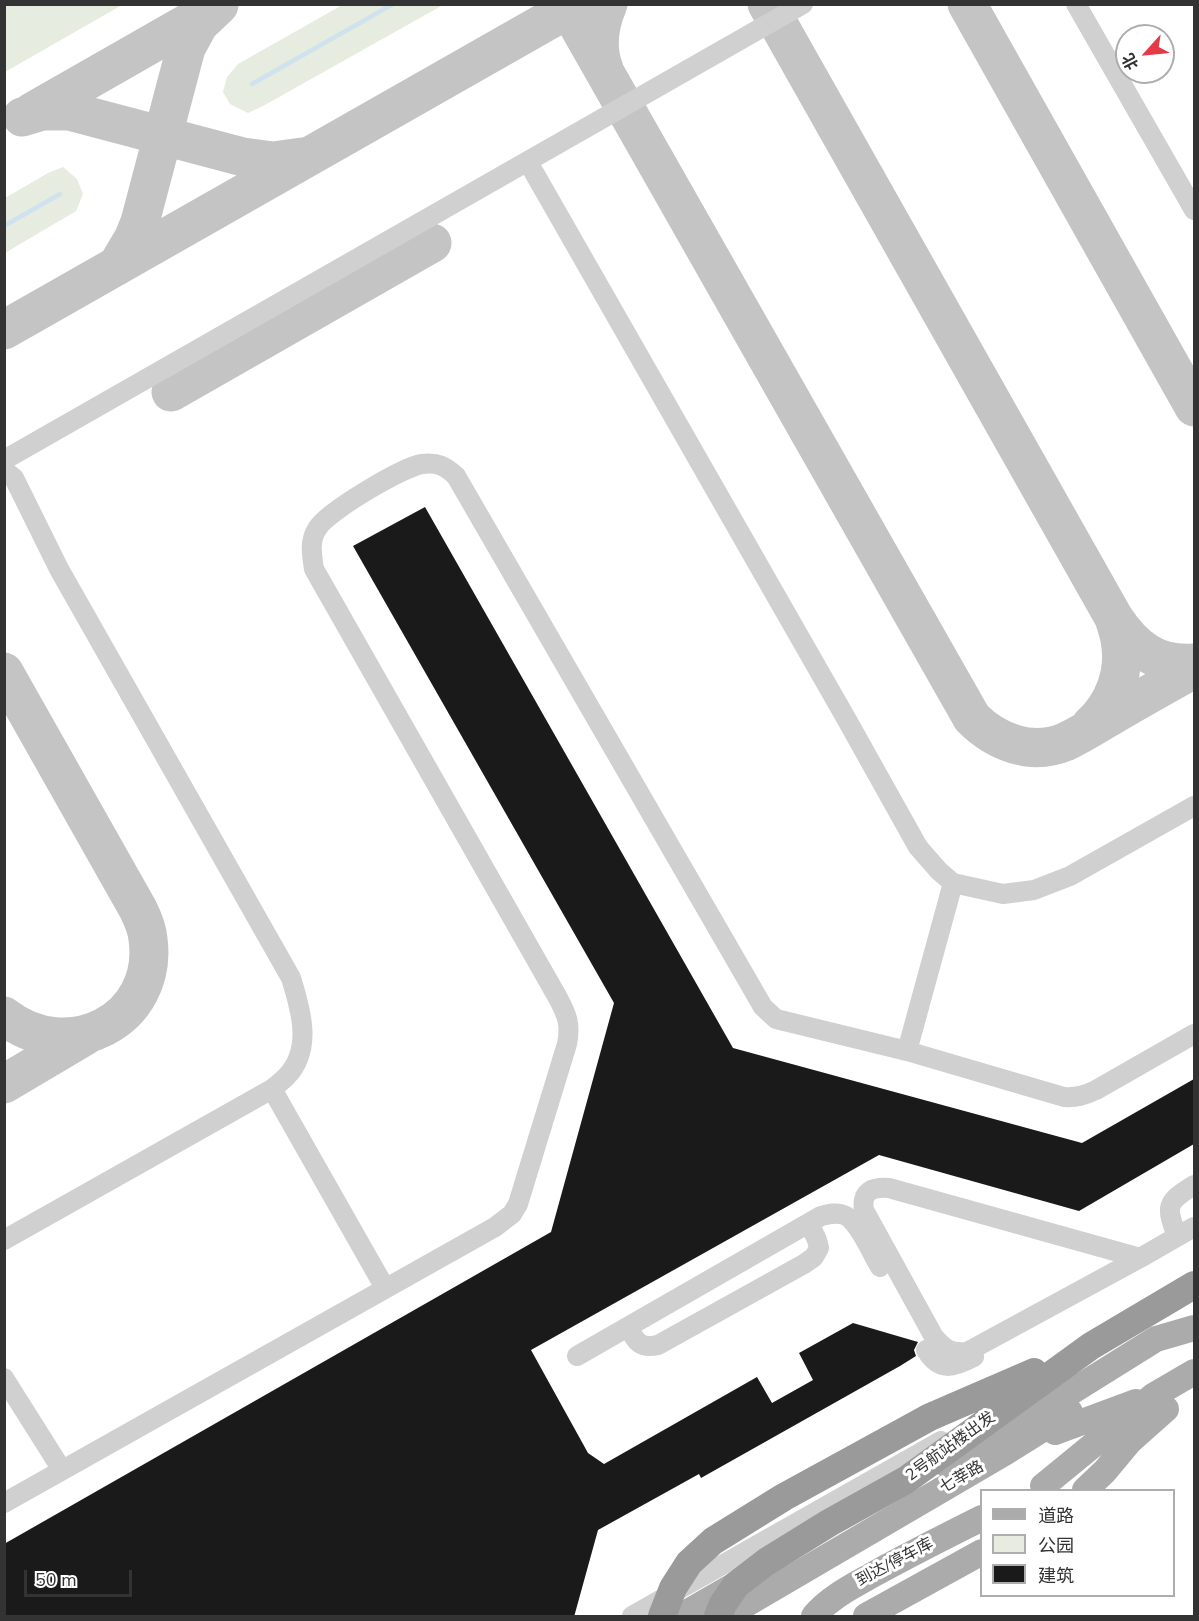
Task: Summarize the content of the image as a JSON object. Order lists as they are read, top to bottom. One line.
{"streets":{"highway":["2号航站楼出发"],"main road":["七莘路","到达/停车库"]},"legend":["道路","公园","建筑"],"scale_bar":"50 m","north":"bottom left"}
